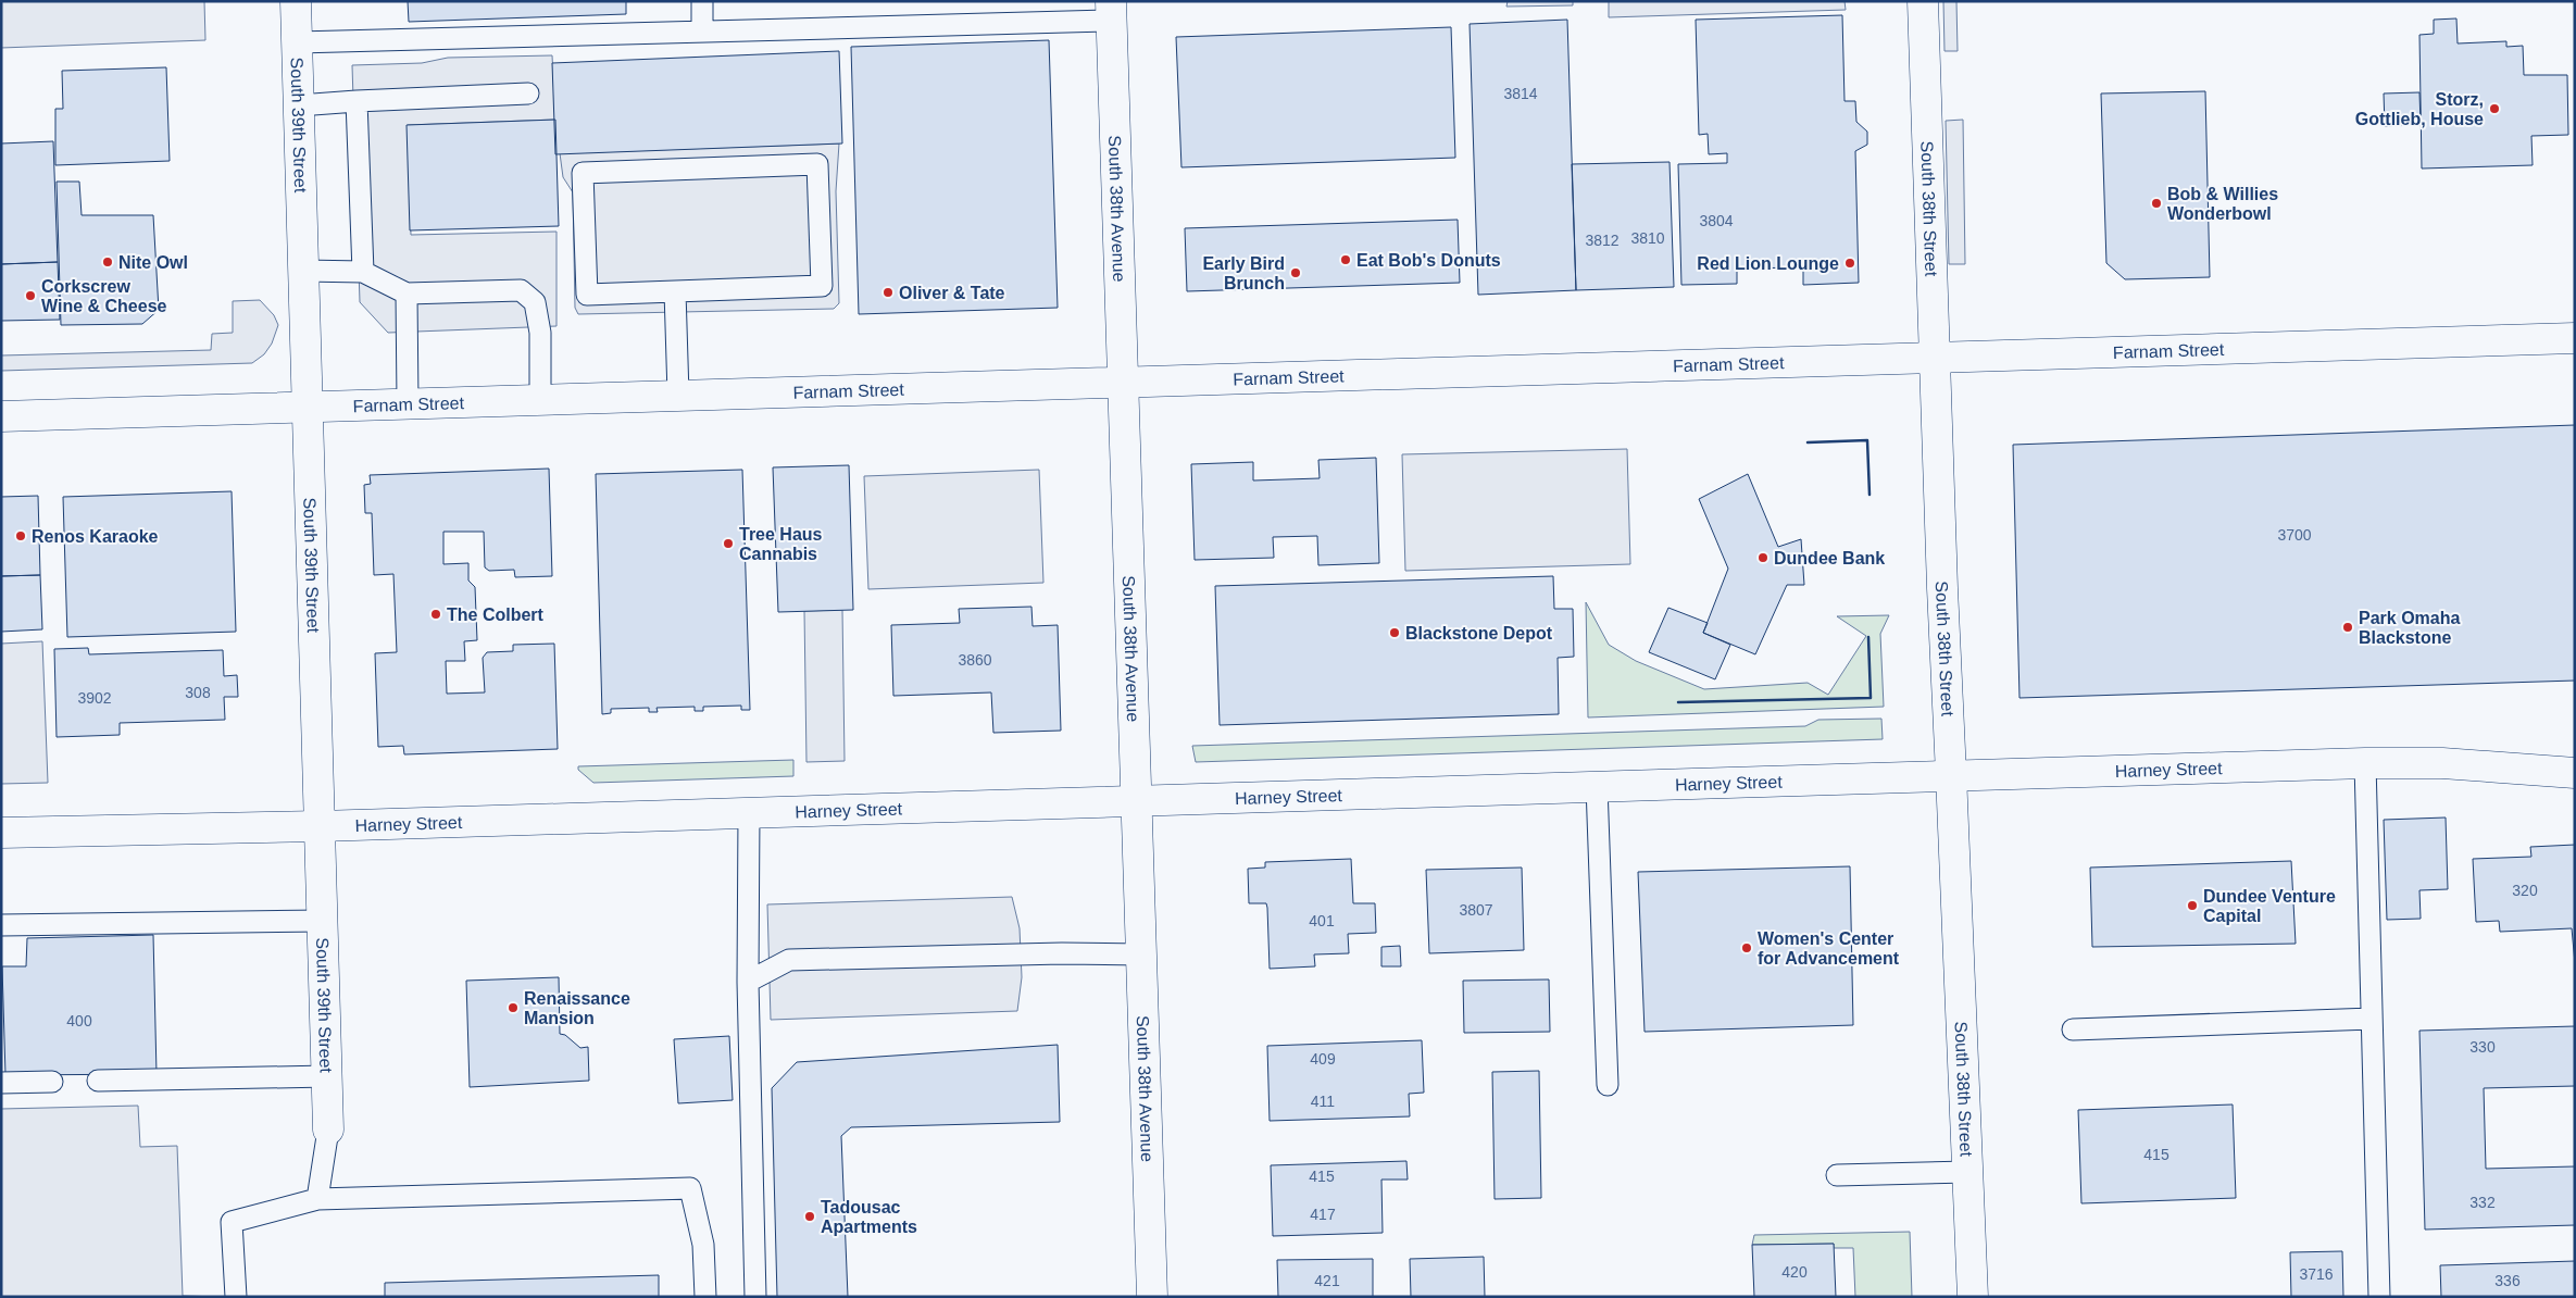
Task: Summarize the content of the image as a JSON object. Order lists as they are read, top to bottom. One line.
{"streets":{"main road":["South 39th Street","South 38th Avenue","South 38th Street","Farnam Street","Harney Street"]},"crossings":[["South 39th Street","Farnam Street"],["South 39th Street","Harney Street"],["South 38th Avenue","Farnam Street"],["South 38th Avenue","Harney Street"],["South 38th Street","Farnam Street"],["South 38th Street","Harney Street"]],"places":["Storz, Gottlieb, House","Bob & Willies Wonderbowl","Eat Bob's Donuts","Nite Owl","Red Lion Lounge","Early Bird Brunch","Oliver & Tate","Corkscrew Wine & Cheese","Renos Karaoke","Tree Haus Cannabis","Dundee Bank","The Colbert","Park Omaha Blackstone","Blackstone Depot","Dundee Venture Capital","Women's Center for Advancement","Renaissance Mansion","Tadousac Apartments"],"house_numbers":["3814","3804","3810","3812","3700","3860","308","3902","320","3807","401","400","330","409","411","415","415","332","417","420","3716","421","336"]}
